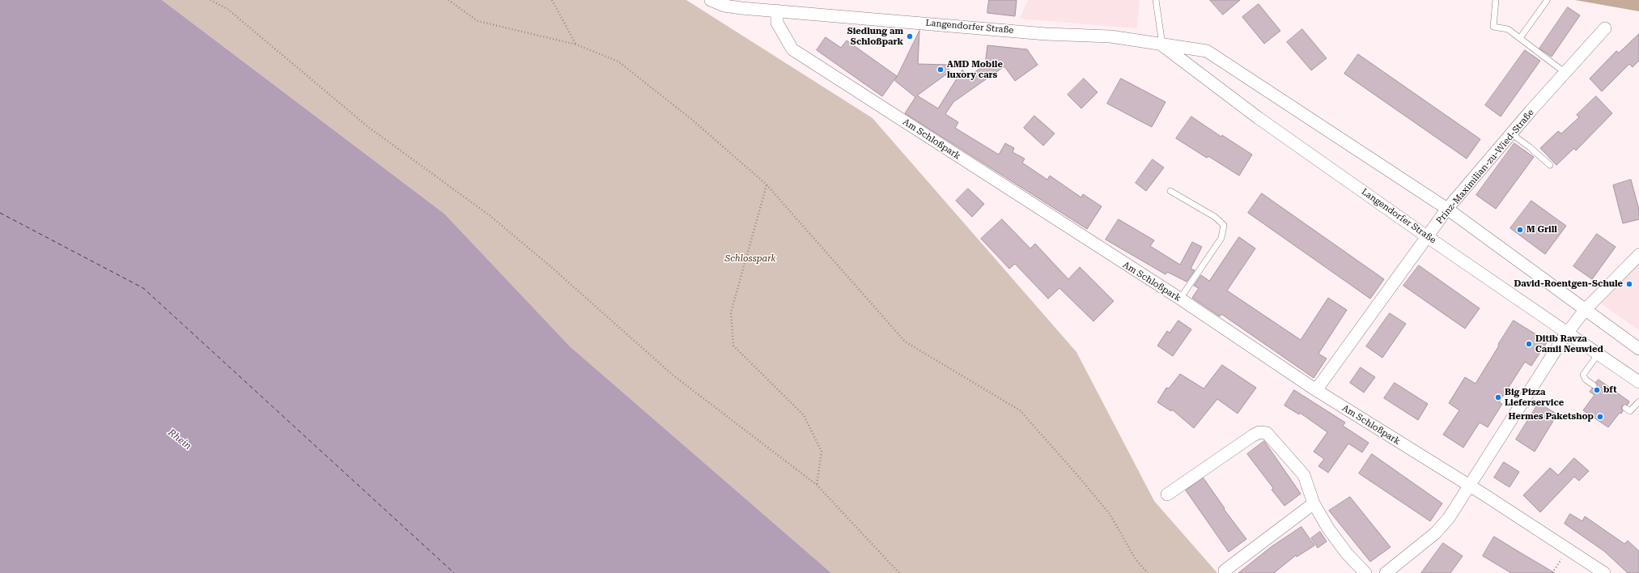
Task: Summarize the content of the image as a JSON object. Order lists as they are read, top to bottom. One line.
{"streets":{"street":["Langendorfer Straße","Am Schloßpark","Prinz-Maximilian-zu-Wied-Straße"]},"crossings":[["Langendorfer Straße","Am Schloßpark"],["Langendorfer Straße","Prinz-Maximilian-zu-Wied-Straße"],["Am Schloßpark","Prinz-Maximilian-zu-Wied-Straße"]],"water":["Rhein"],"parks":["Schlosspark"],"places":["Siedlung am Schloßpark","AMD Mobile luxory cars","M Grill","David-Roentgen-Schule","Ditib Ravza Camii Neuwied","bft","Big Pizza Lieferservice","Hermes Paketshop"]}
